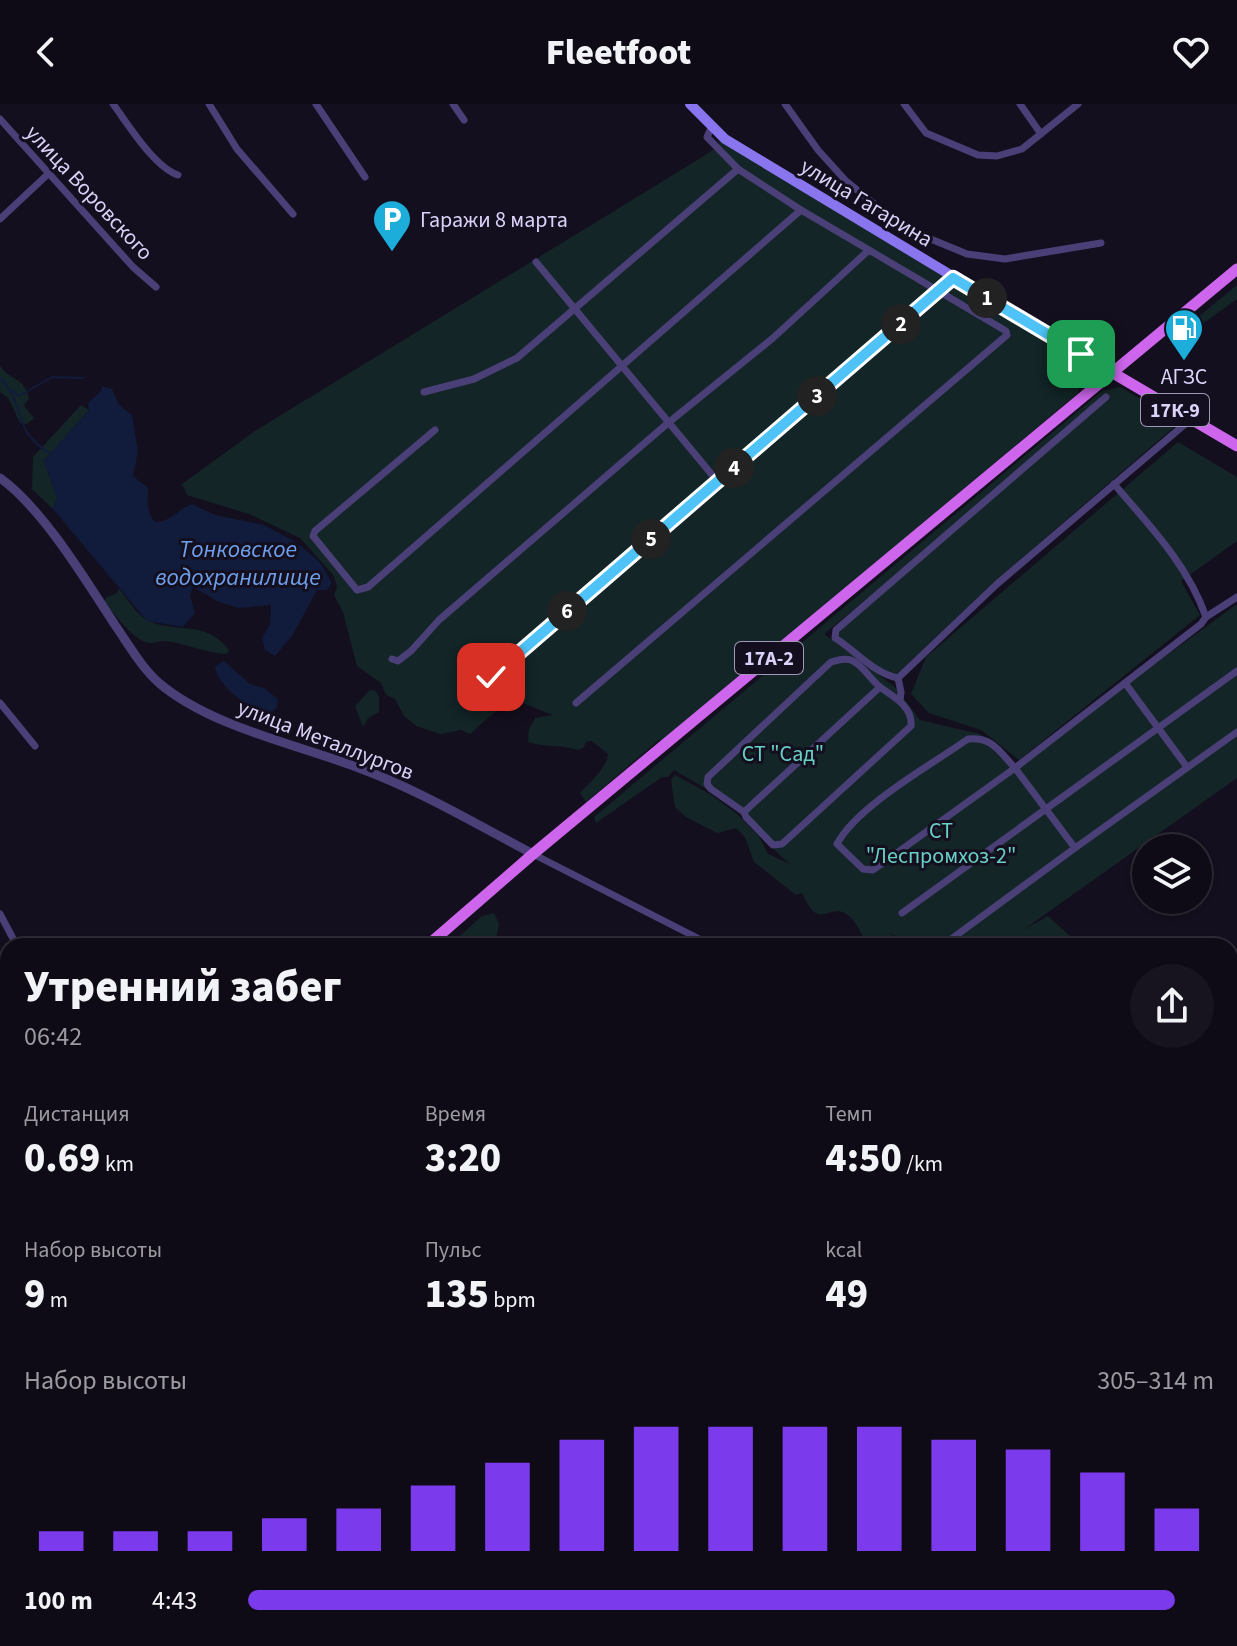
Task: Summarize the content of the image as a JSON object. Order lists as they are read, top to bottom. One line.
{"streets":{"main road":["улица Гагарина","17К-9","17А-2"],"street":["улица Воровского","улица Металлургов"]},"crossings":[["улица Гагарина","17К-9"],["улица Гагарина","17А-2"],["17К-9","17А-2"],["17А-2","улица Металлургов"]],"water":["Тонковское водохранилище"],"parks":["СТ \"Сад\"","СТ \"Леспромхоз-2\""],"places":{"parking":["Гаражи 8 марта"],"fuel station":["АГЗС"]},"page":{"header":"Fleetfoot","pins":["1","2","3","4","5","6"],"heading":["Утренний забег","06:42"],"stats":[["Дистанция","0.69 km"],["Время","3:20"],["Темп","4:50 /km"],["Набор высоты","9 m"],["Пульс","135 bpm"],["kcal","49"]],"chart":["Набор высоты","305–314 m"],"list":[{"name":"100 m","note":"4:43"}]}}
